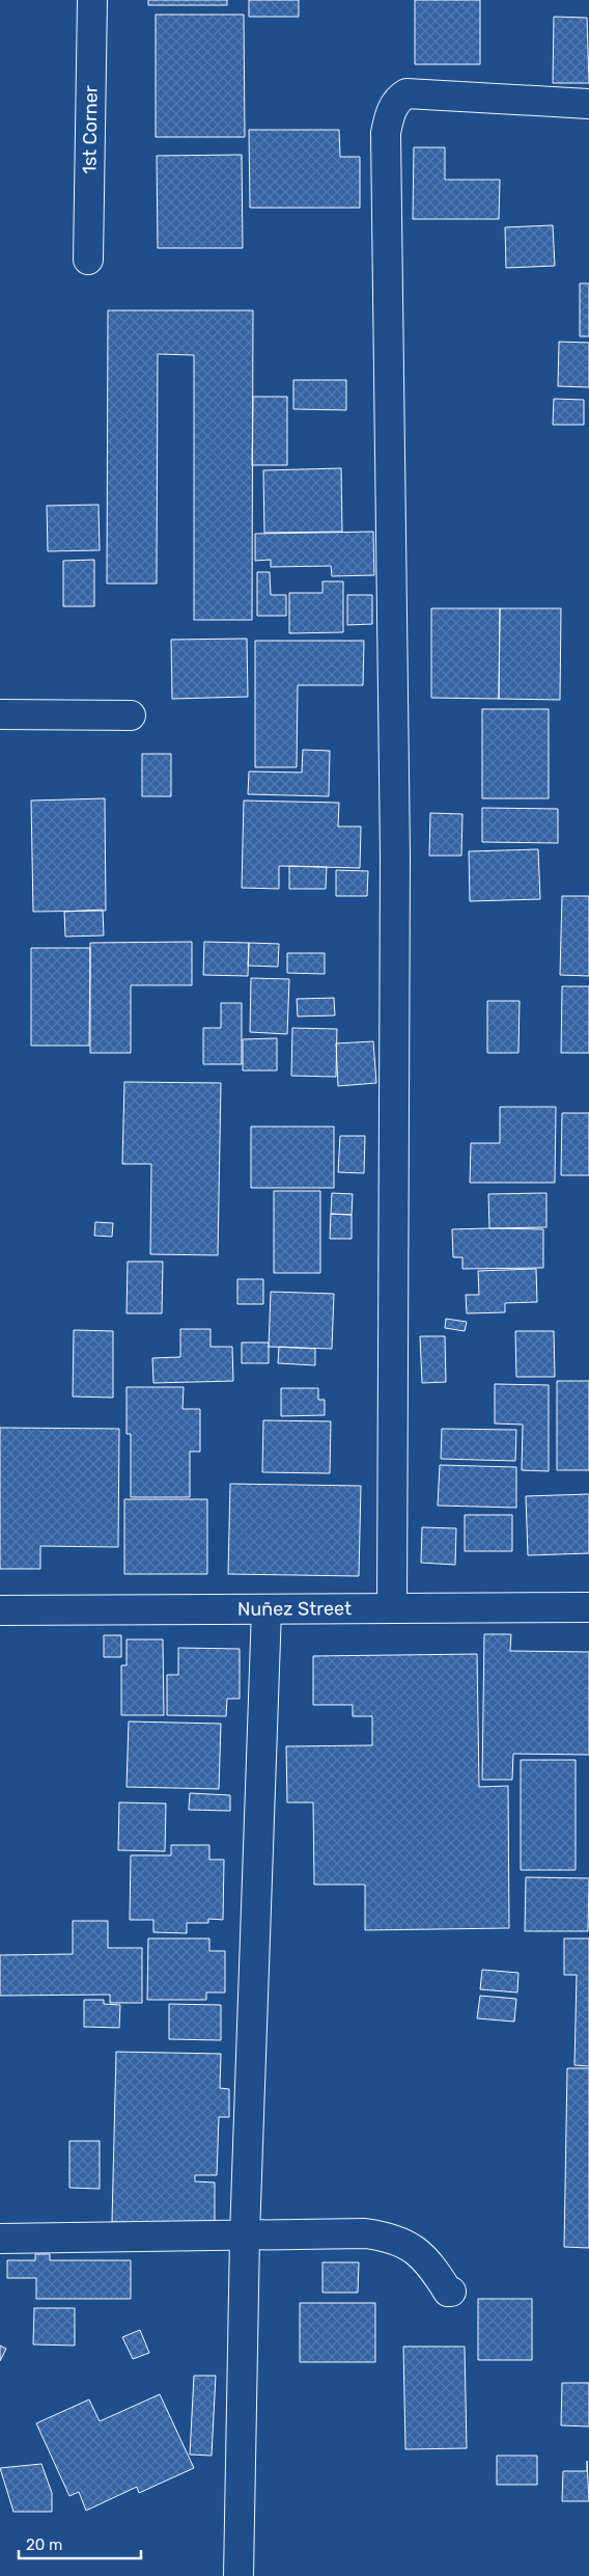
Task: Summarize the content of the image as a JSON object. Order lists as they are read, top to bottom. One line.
{"streets":{"street":["1st Corner","Nuñez Street"]},"scale_bar":"20 m"}
